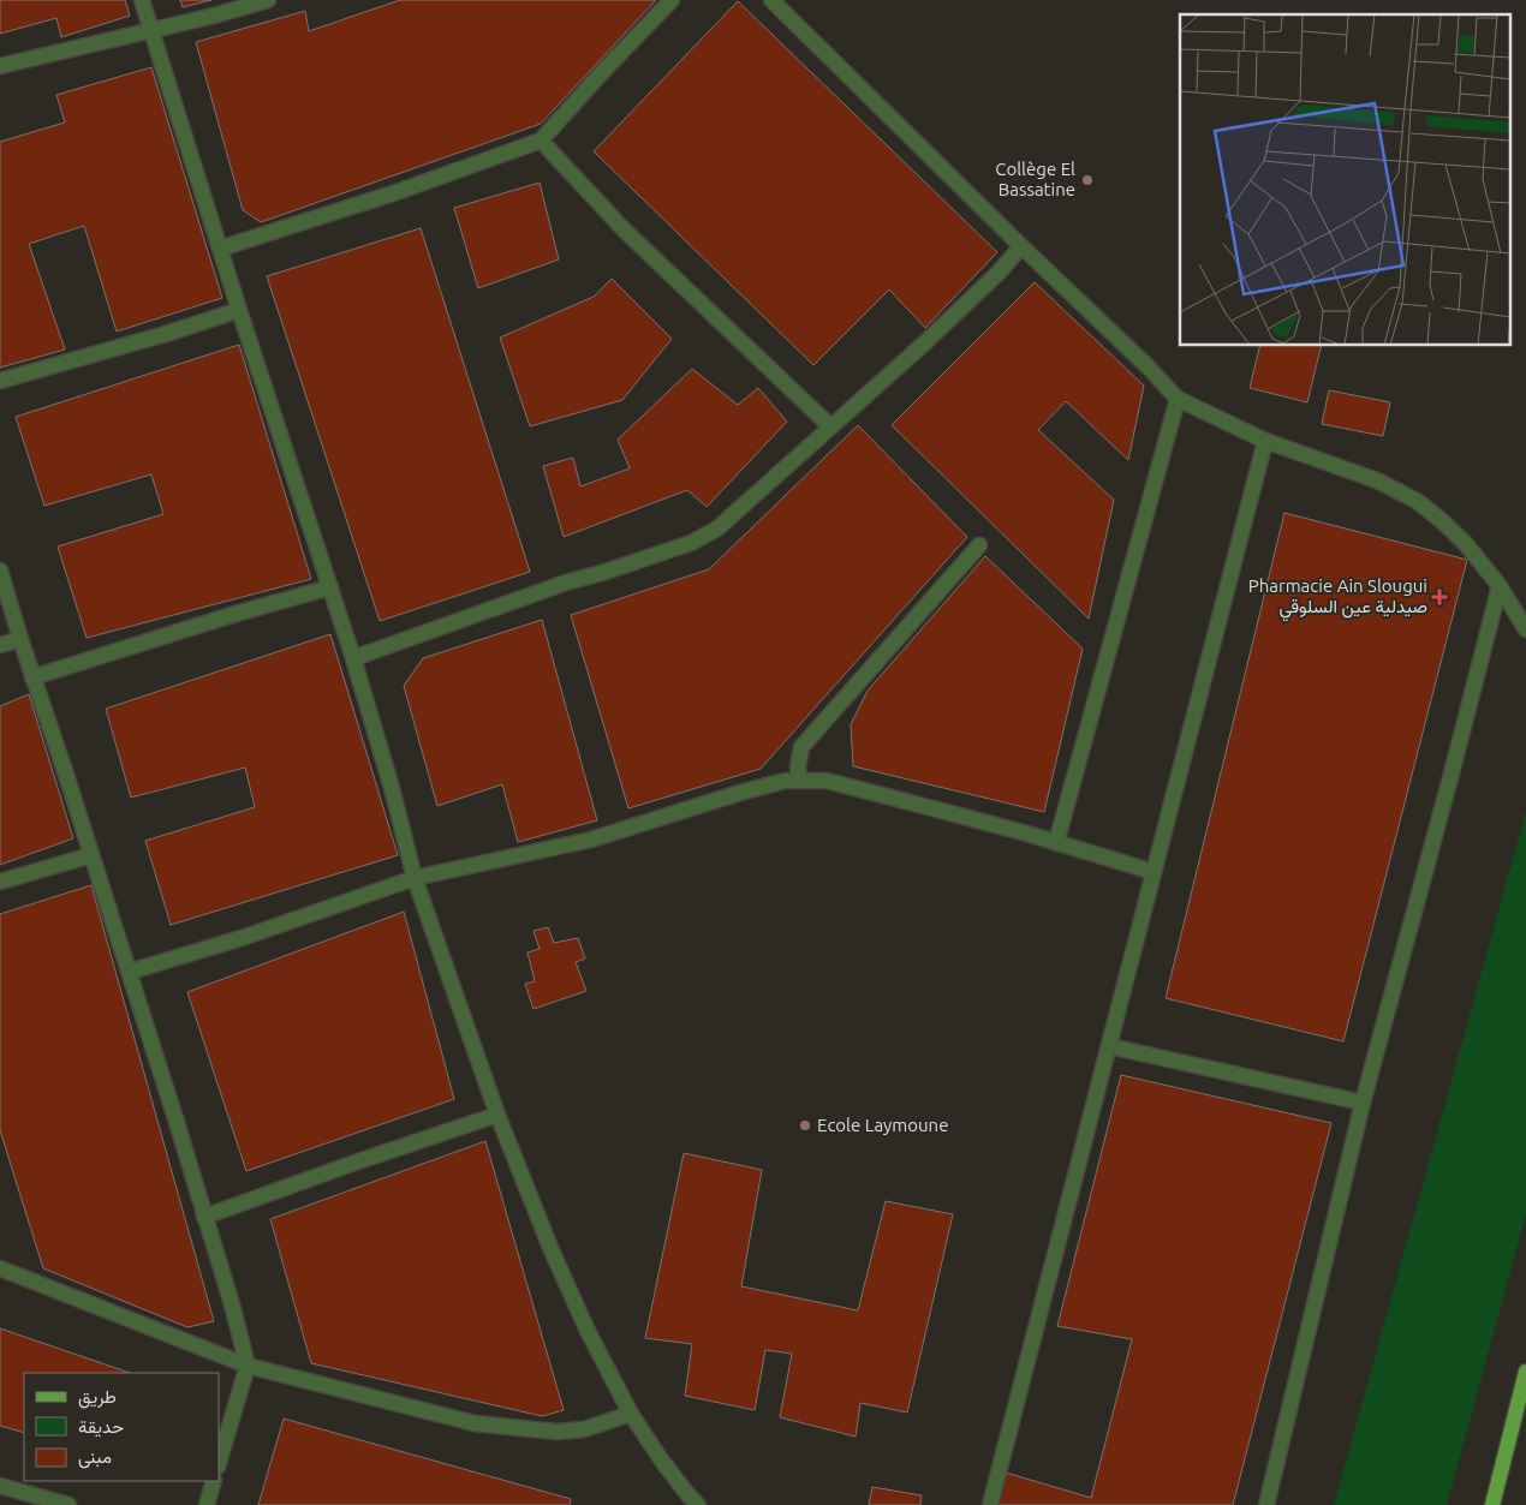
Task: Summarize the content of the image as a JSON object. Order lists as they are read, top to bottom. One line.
{"places":{"other":["Collège El Bassatine","Ecole Laymoune"],"health":["Pharmacie Ain Slougui صيدلية عين السلوقي"]},"legend":["طريق","حديقة","مبنى"]}
